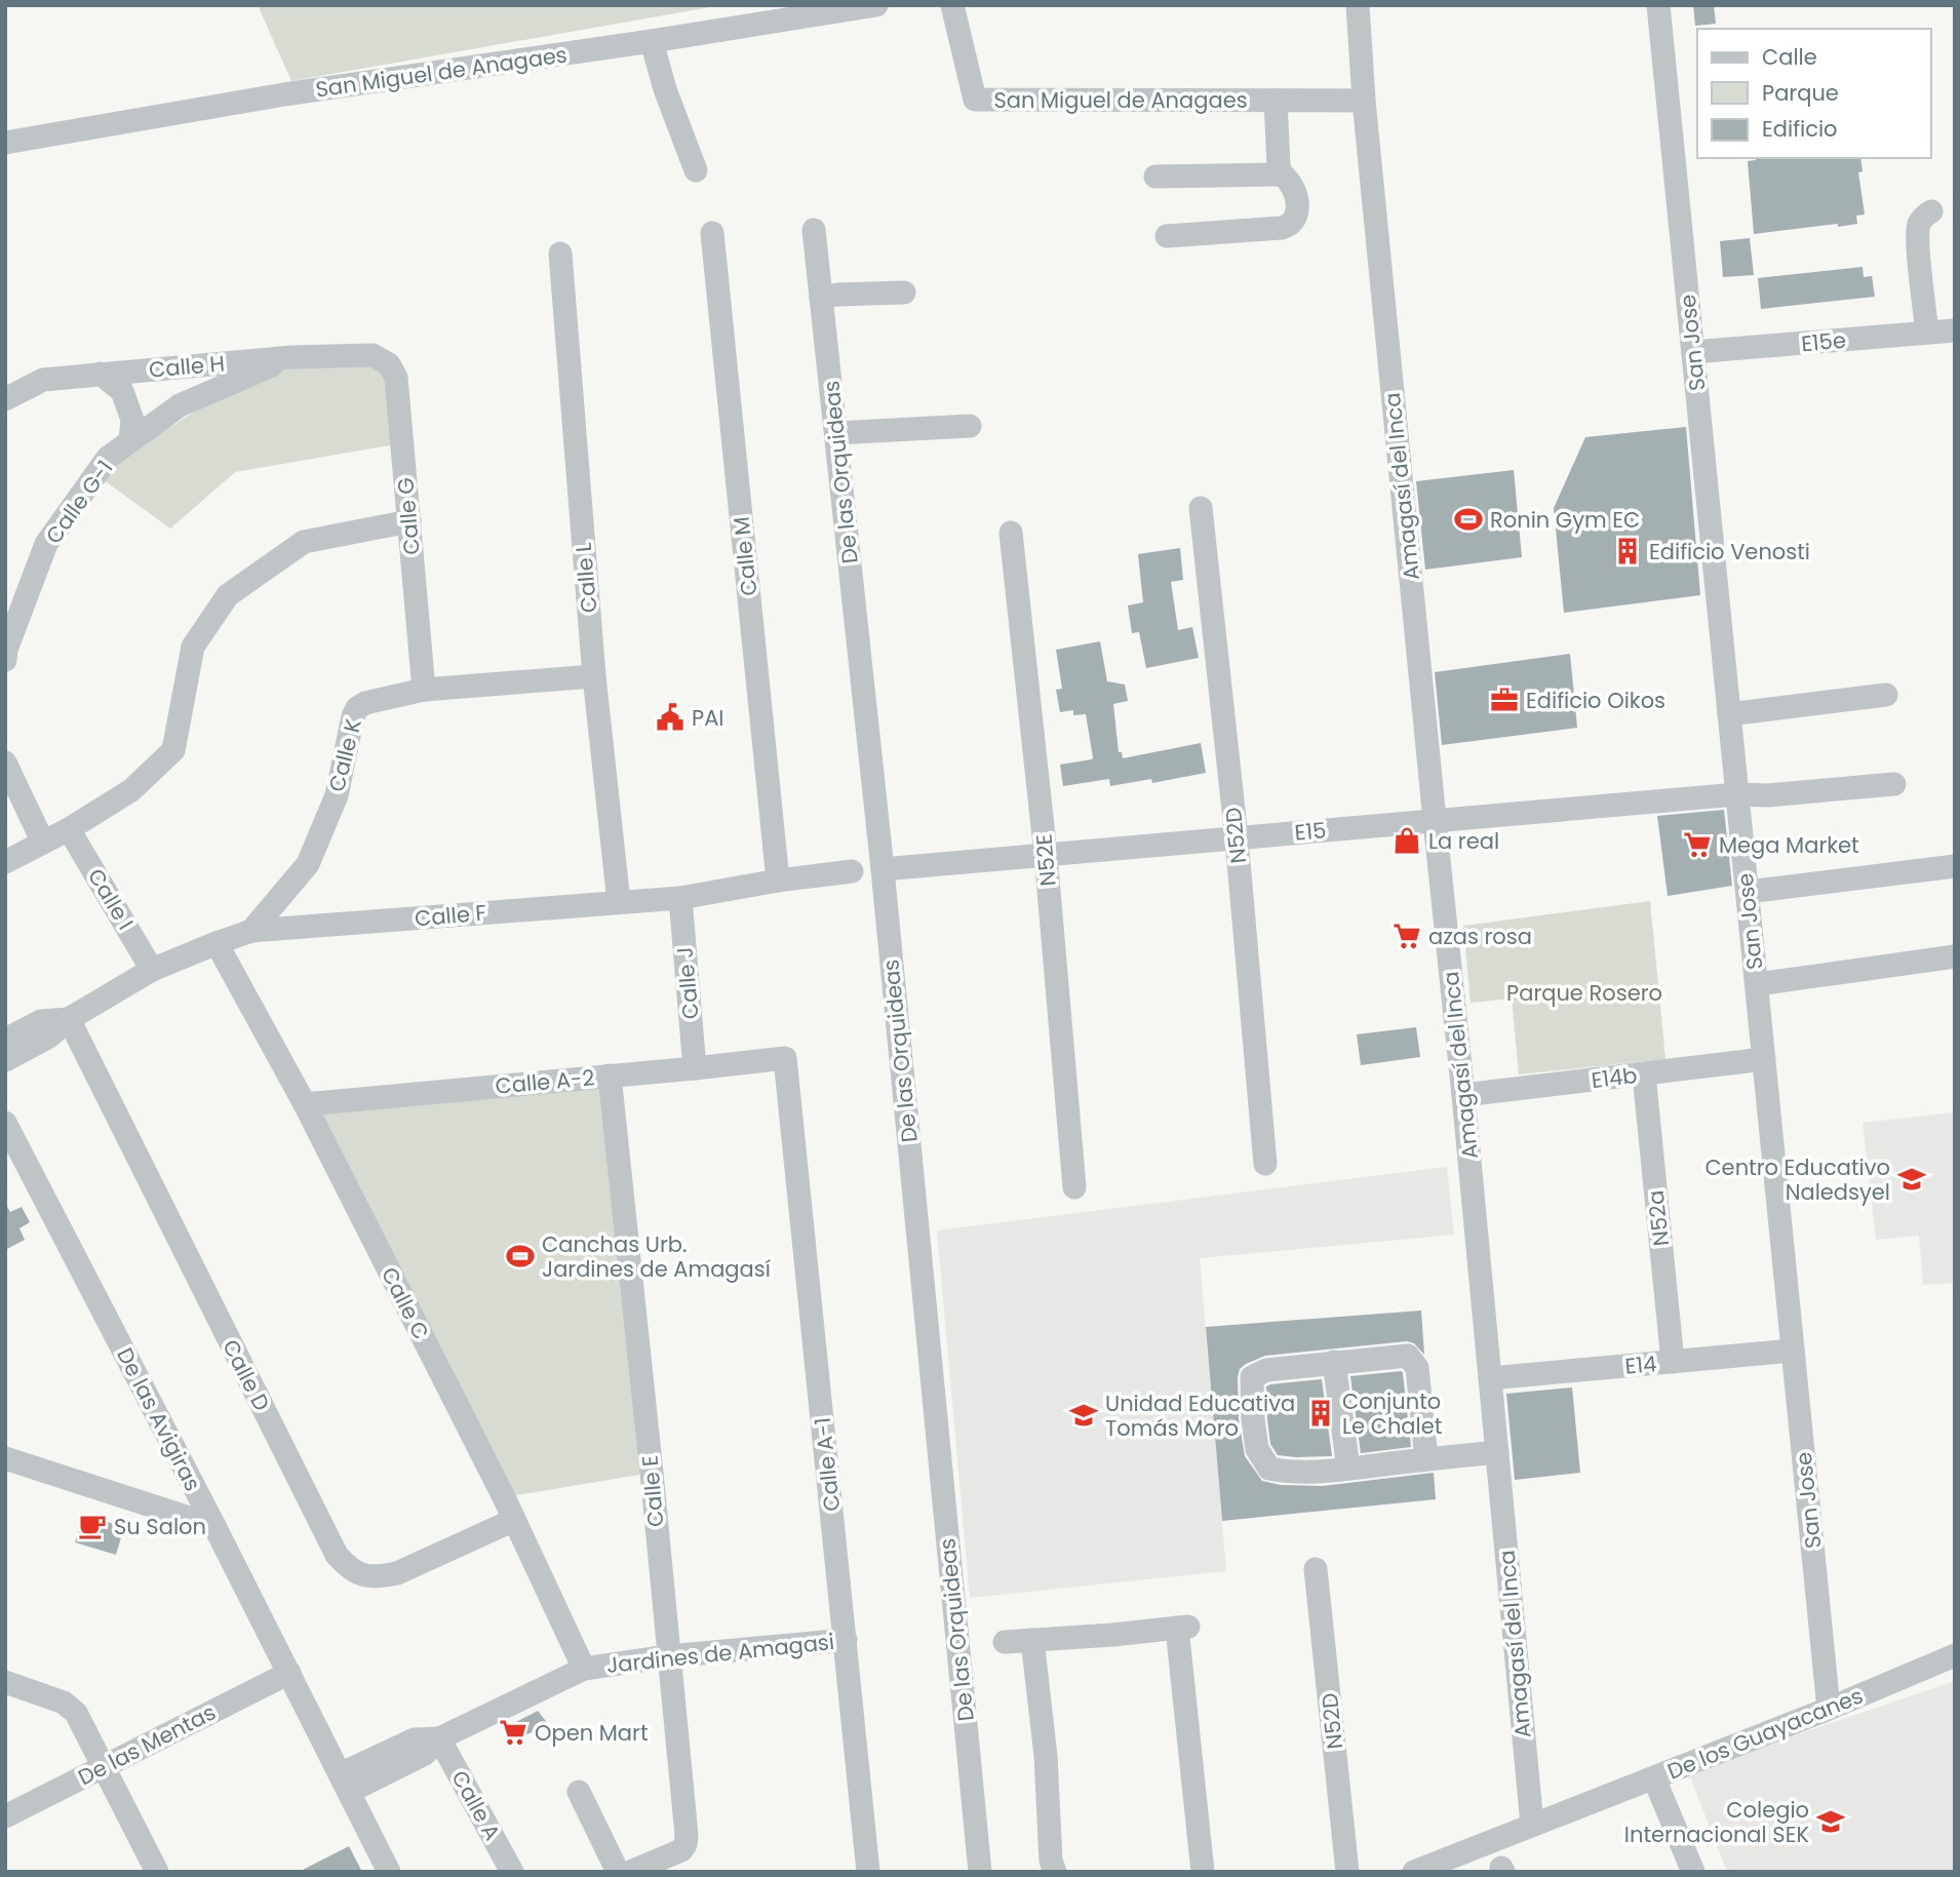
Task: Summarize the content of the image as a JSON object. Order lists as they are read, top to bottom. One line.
{"streets":{"street":["San Miguel de Anagaes","E15e","San Jose","Calle H","De las Orquideas","Amagasí del Inca","Calle G-1","Calle G","Calle M","Calle L","Calle K","E15","N52D","N52E","Calle I","Calle F","Calle J","E14b","Calle A-2","N52a","Calle C","E14","Calle D","De las Avigiras","Calle A-1","Calle E","Jardines de Amagasi","De los Guayacanes","De las Mentas","Calle A"]},"crossings":[["San Miguel de Anagaes","Amagasí del Inca"],["E15e","San Jose"],["San Jose","E15"],["San Jose","E14b"],["San Jose","E14"],["San Jose","De los Guayacanes"],["Calle H","Calle G-1"],["Calle H","Calle G"],["De las Orquideas","E15"],["Amagasí del Inca","E15"],["Amagasí del Inca","E14b"],["Amagasí del Inca","E14"],["Amagasí del Inca","De los Guayacanes"],["Calle G","Calle K"],["Calle M","Calle F"],["Calle L","Calle K"],["Calle L","Calle F"],["Calle K","Calle F"],["E15","N52D"],["E15","N52E"],["Calle I","Calle F"],["Calle F","Calle J"],["Calle F","Calle C"],["Calle F","Calle D"],["Calle J","Calle A-2"],["E14b","N52a"],["Calle A-2","Calle C"],["Calle A-2","Calle A-1"],["Calle A-2","Calle E"],["N52a","E14"],["Calle C","Calle D"],["Calle C","Jardines de Amagasi"],["De las Avigiras","Jardines de Amagasi"],["De las Avigiras","De las Mentas"],["Calle A-1","Jardines de Amagasi"],["Calle E","Jardines de Amagasi"],["Jardines de Amagasi","Calle A"]],"parks":["Parque Rosero"],"places":{"sports":["Ronin Gym EC","Canchas Urb. Jardines de Amagasí"],"building":["Edificio Venosti","Conjunto Le Chalet"],"office":["Edificio Oikos"],"public building":["PAI"],"shop":["La real"],"supermarket":["Mega Market","azas rosa","Open Mart"],"school or university":["Centro Educativo Naledsyel","Unidad Educativa Tomás Moro","Colegio Internacional SEK"],"cafe":["Su Salon"]},"legend":["Calle","Parque","Edificio"]}
